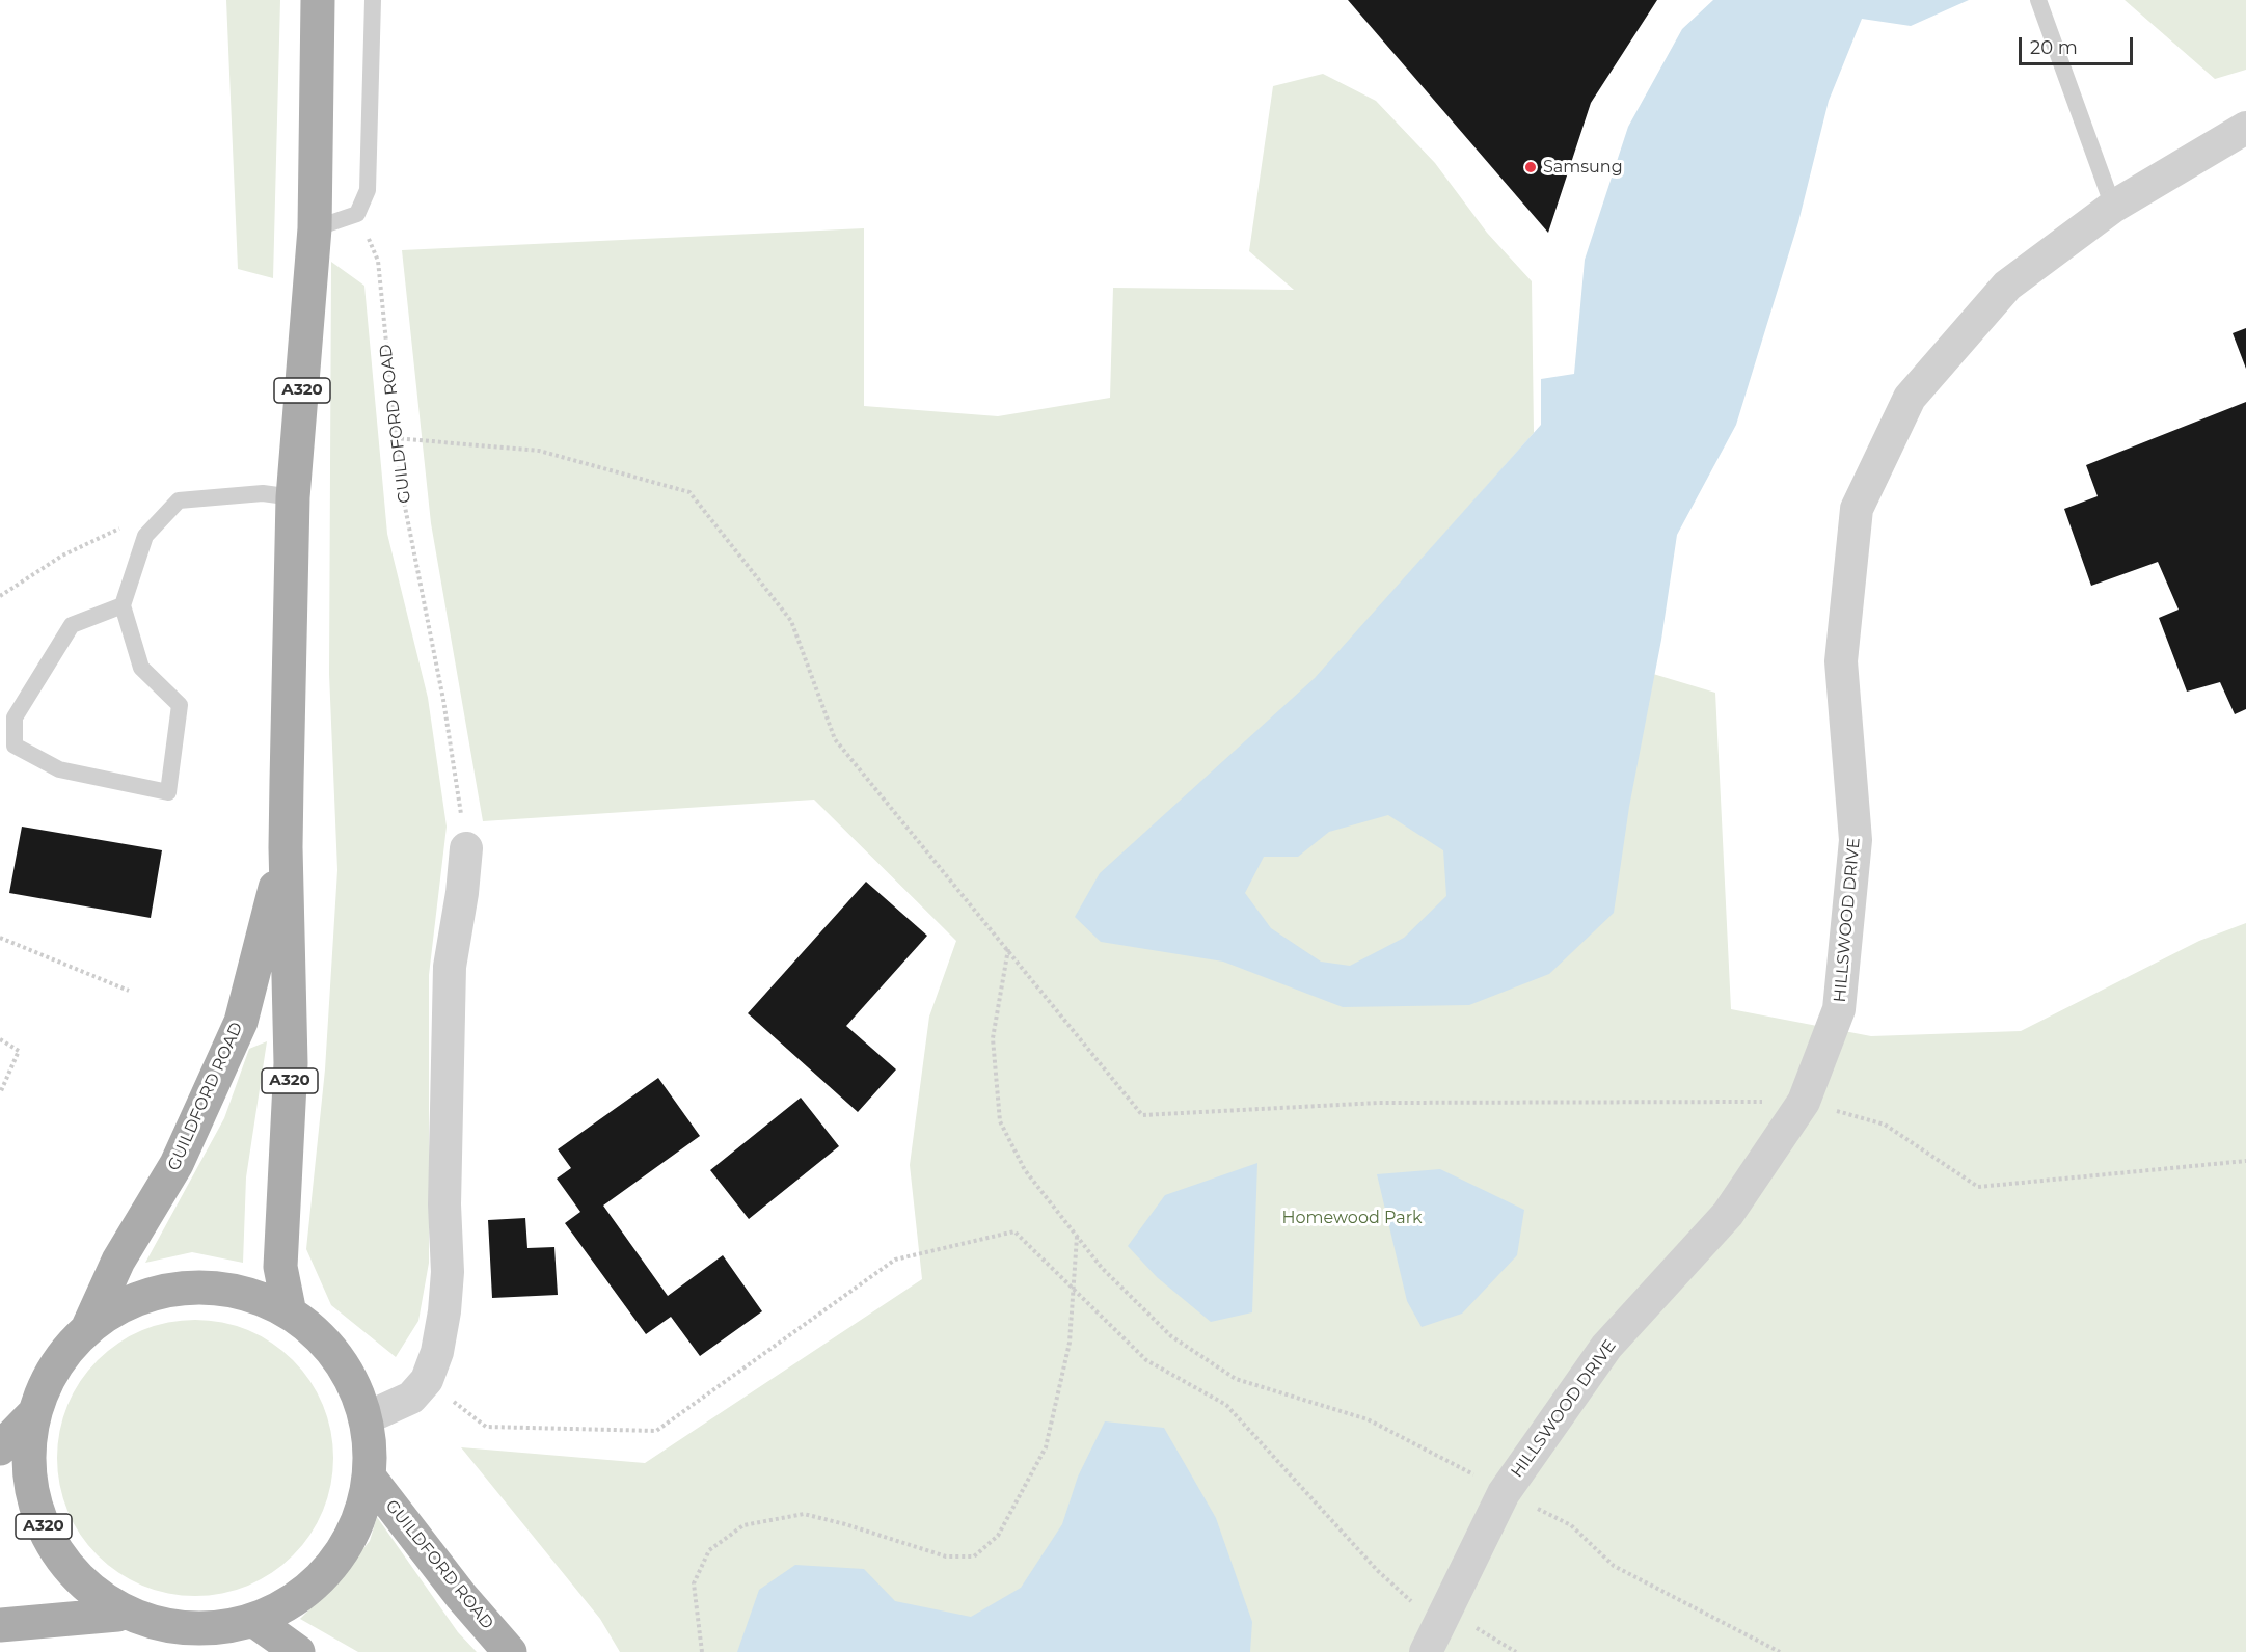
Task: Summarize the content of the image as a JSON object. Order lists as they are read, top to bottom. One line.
{"streets":{"main road":["A320","GUILDFORD ROAD"],"street":["HILLSWOOD DRIVE"]},"crossings":[["A320","GUILDFORD ROAD"]],"parks":["Homewood Park"],"places":["Samsung"],"scale_bar":"20 m"}
